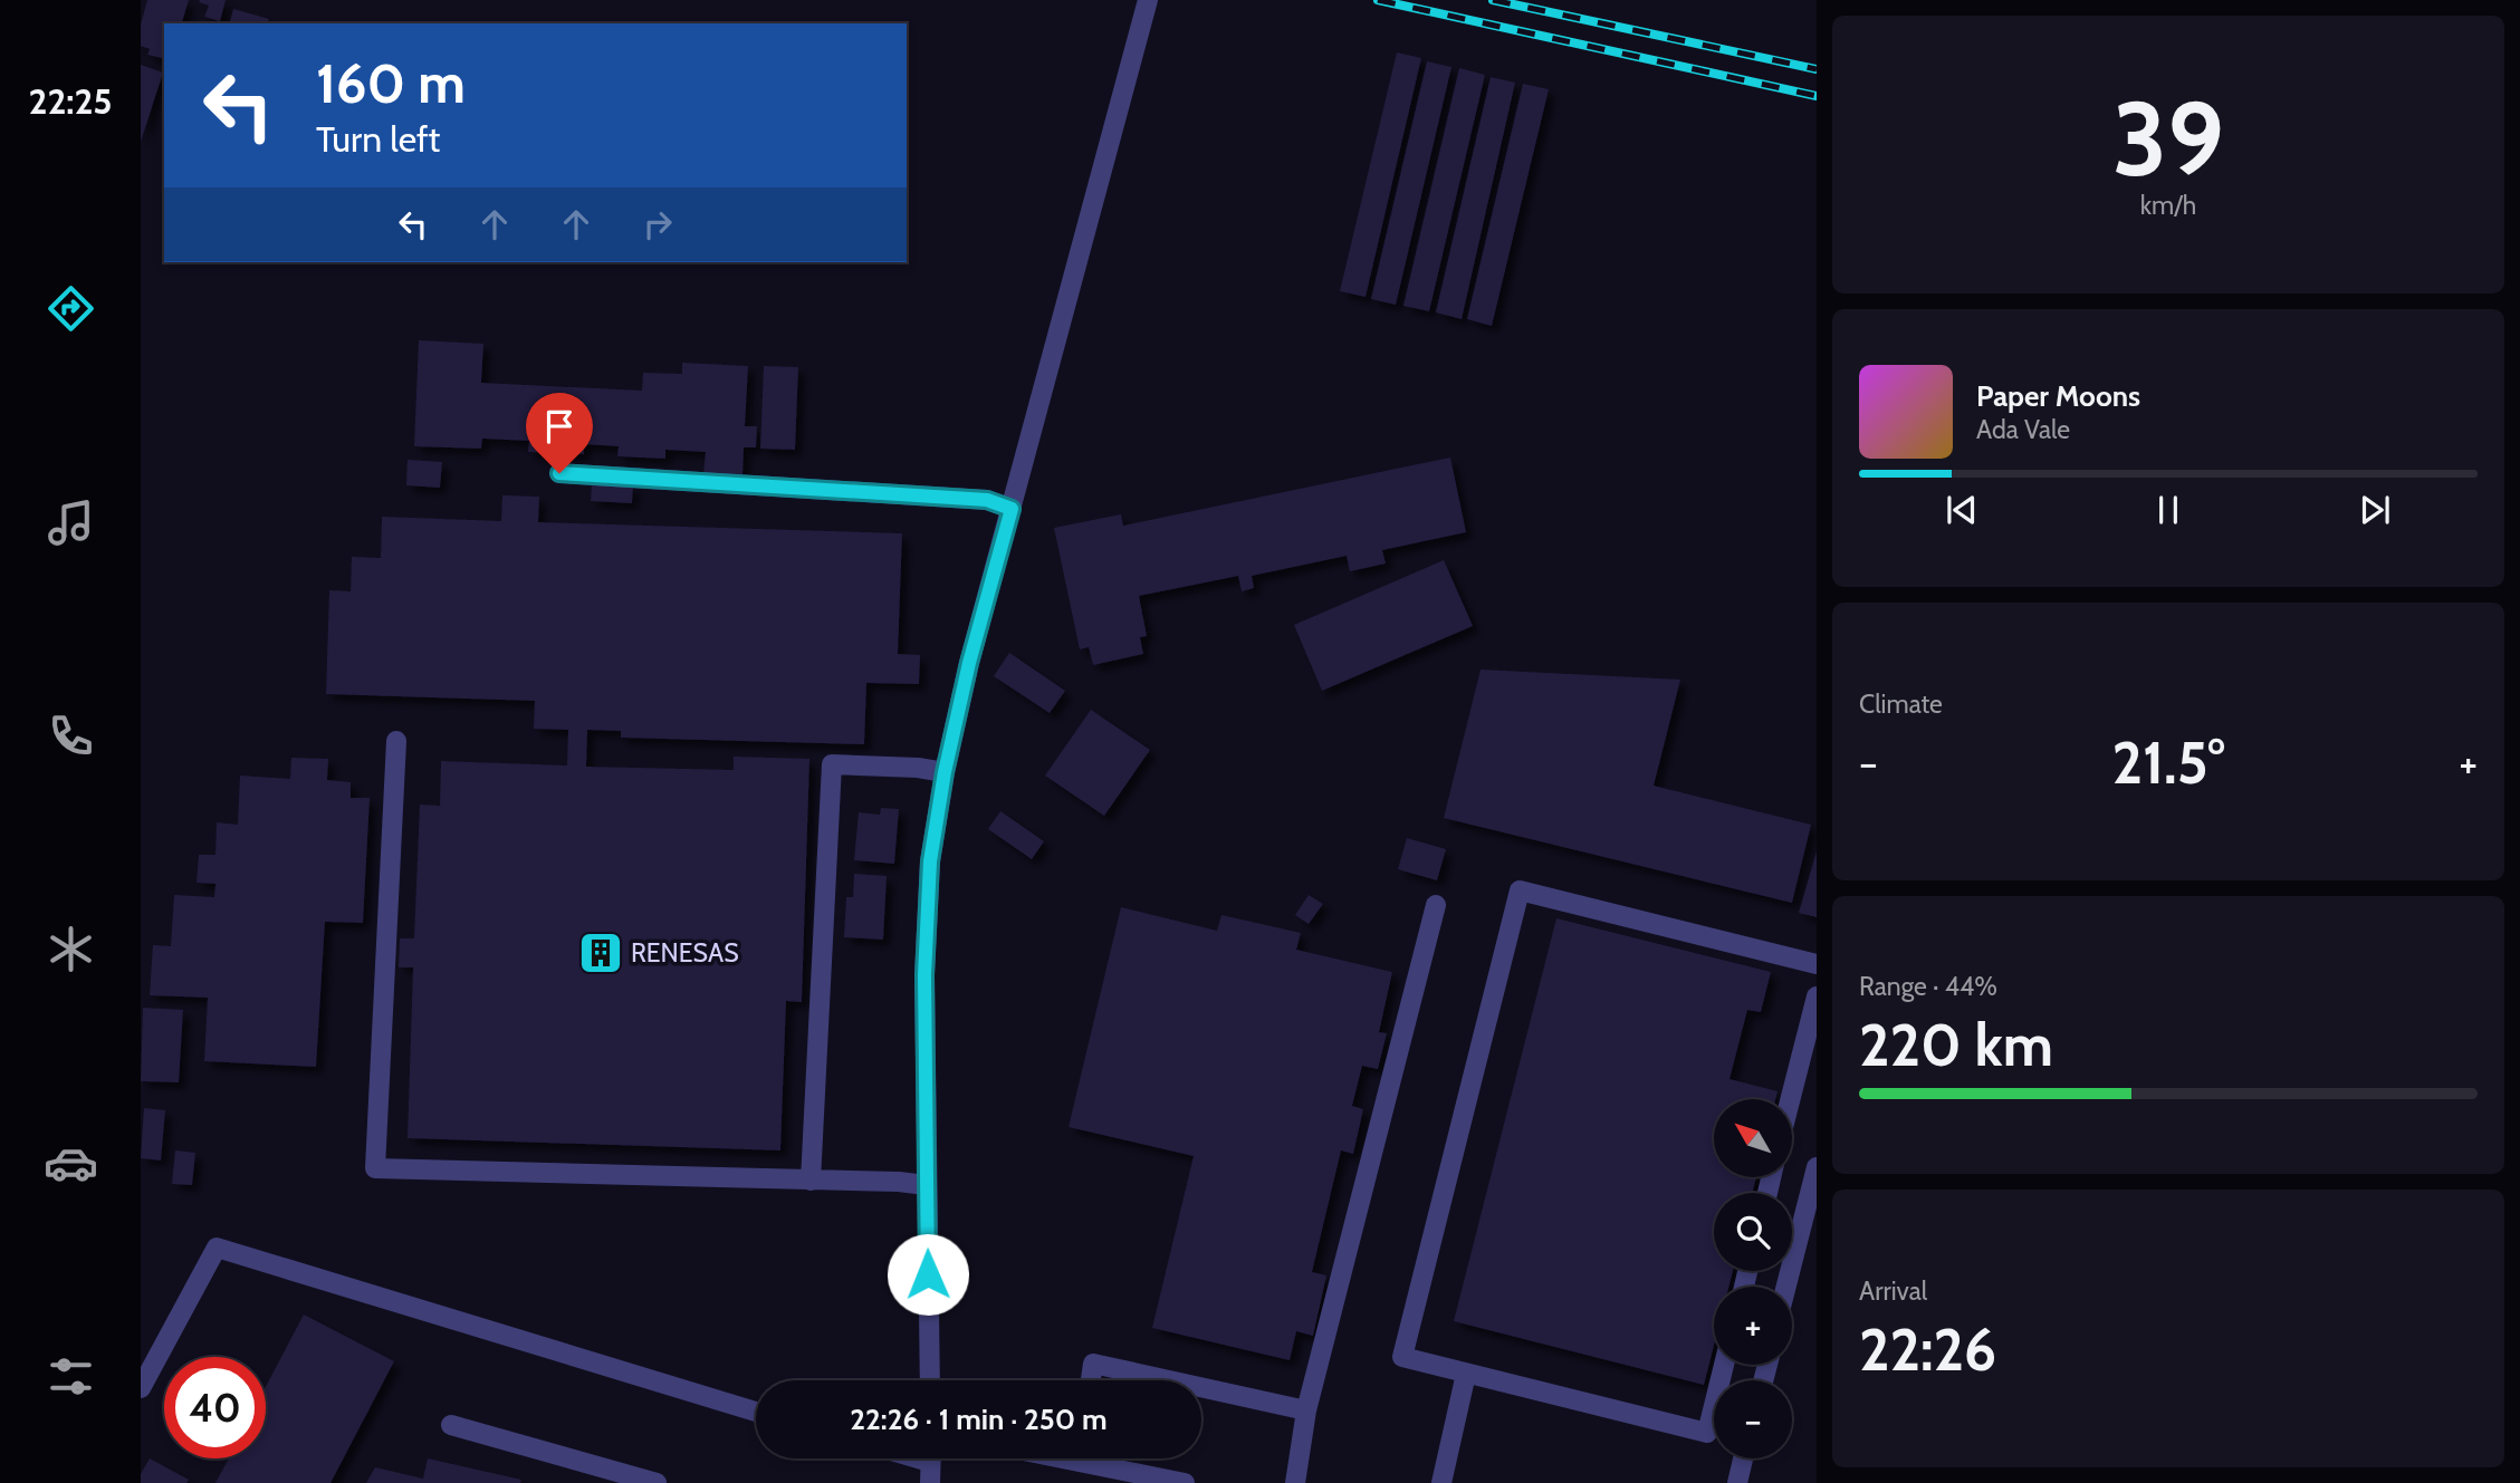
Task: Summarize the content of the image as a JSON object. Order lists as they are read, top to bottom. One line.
{"places":{"building":["RENESAS"]},"north":"top left","page":{"tabs":"22:25","tile":[["39","km/h"],"Climate",["Range · 44%","220 km"],["Arrival","22:26"]],"turn":["160 m","Turn left"],"song":["Paper Moons","Ada Vale"],"heat":["−","21.5°","+"],"map_buttons":["+","−"],"limit":"40","trip":"22:26 · 1 min · 250 m"}}
